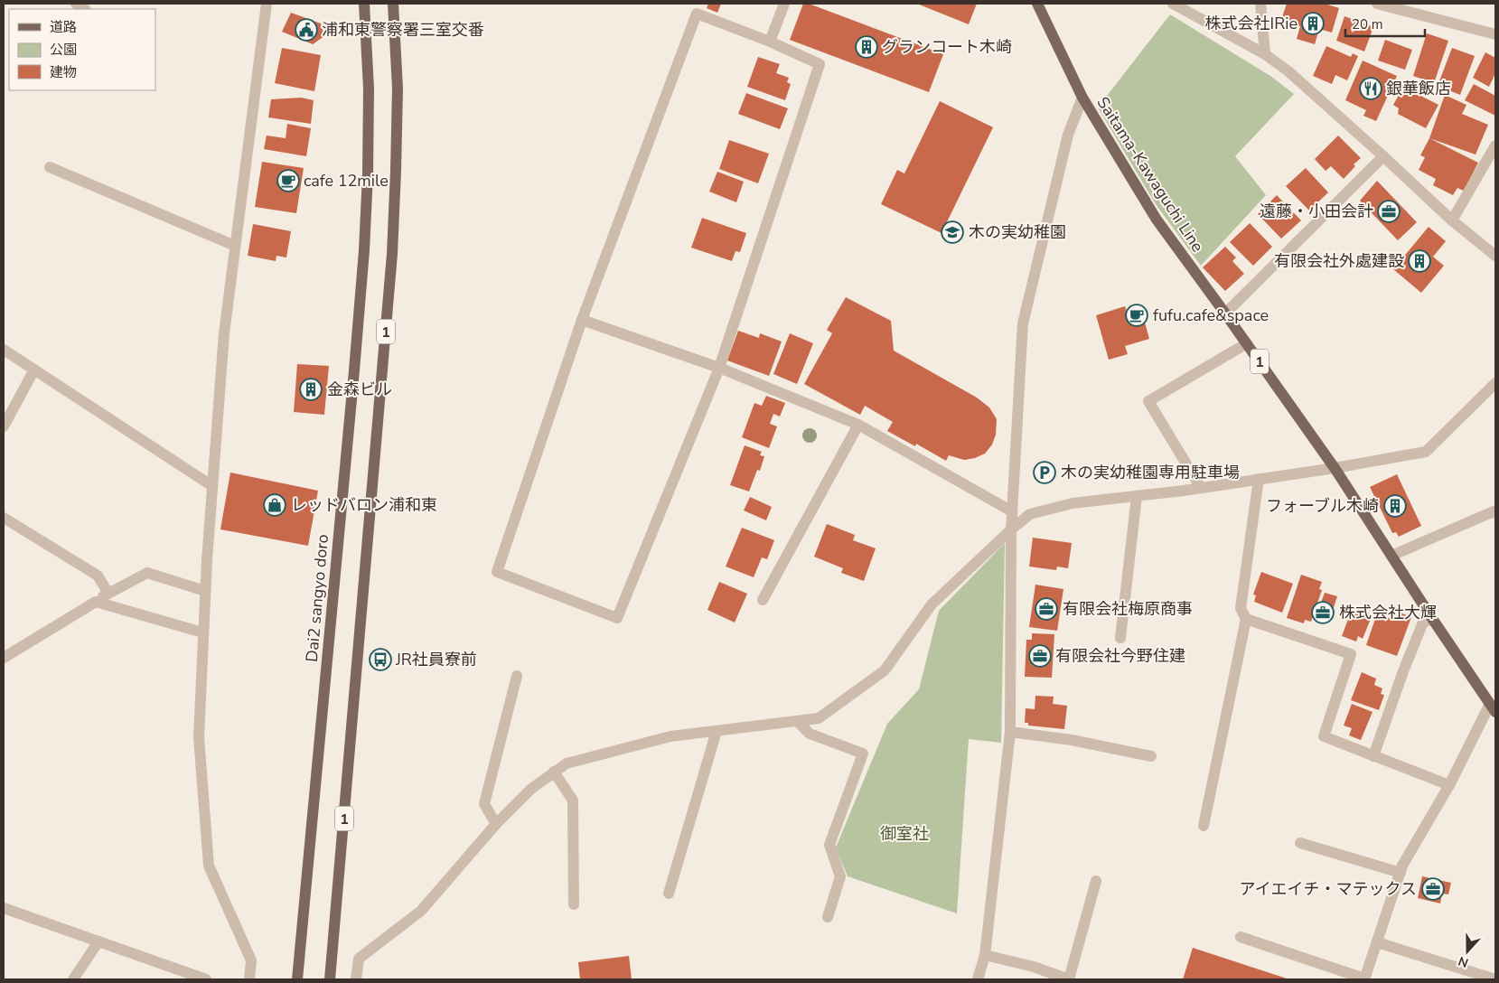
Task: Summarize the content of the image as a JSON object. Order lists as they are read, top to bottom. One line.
{"streets":{"main road":["Saitama-Kawaguchi Line","1","Dai2 sangyo doro"]},"parks":["御室社"],"places":{"building":["株式会社IRie","グランコート木崎","有限会社外處建設","金森ビル","フォーブル木崎"],"public building":["浦和東警察署三室交番"],"restaurant":["銀華飯店"],"cafe":["cafe 12mile","fufu.cafe&space"],"office":["遠藤・小田会計","有限会社梅原商事","株式会社大輝","有限会社今野住建","アイエイチ・マテックス"],"school or university":["木の実幼稚園"],"parking":["木の実幼稚園専用駐車場"],"shop":["レッドバロン浦和東"],"bus stop":["JR社員寮前"]},"legend":["道路","公園","建物"],"scale_bar":"20 m","north":"bottom"}
